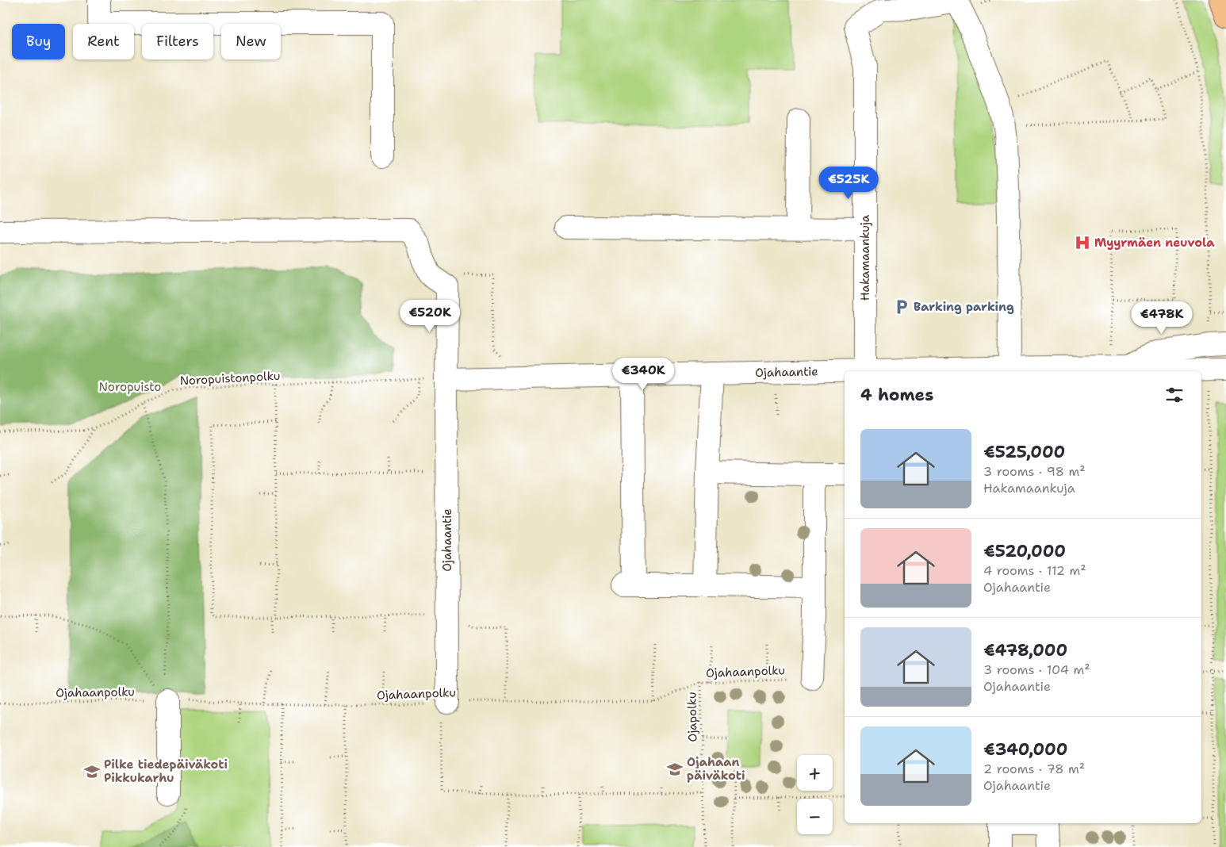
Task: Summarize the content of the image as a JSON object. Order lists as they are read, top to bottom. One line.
{"streets":{"street":["Hakamaankuja","Ojahaantie"],"path":["Noropuistonpolku","Ojahaanpolku","Ojapolku"]},"crossings":[["Hakamaankuja","Ojahaantie"],["Ojahaantie","Noropuistonpolku"],["Ojahaantie","Ojahaanpolku"],["Ojahaanpolku","Ojapolku"]],"parks":["Noropuisto"],"places":{"hospital":["Myyrmäen neuvola"],"parking":["Barking parking"],"school or university":["Ojahaan päiväkoti","Pilke tiedepäiväkoti Pikkukarhu"]},"page":{"chip":["Buy","Rent","Filters","New"],"price":["€525K","€520K","€478K","€340K"],"heading":"4 homes","list":[{"name":"€525,000","note":"3 rooms · 98 m² · Hakamaankuja"},{"name":"€520,000","note":"4 rooms · 112 m² · Ojahaantie"},{"name":"€478,000","note":"3 rooms · 104 m² · Ojahaantie"},{"name":"€340,000","note":"2 rooms · 78 m² · Ojahaantie"}],"map_buttons":["+","−"]}}
